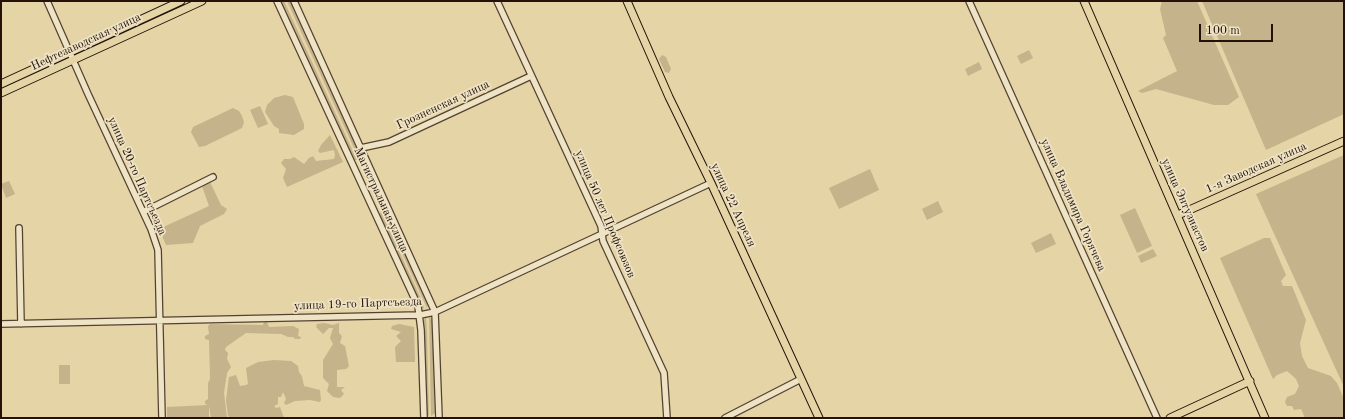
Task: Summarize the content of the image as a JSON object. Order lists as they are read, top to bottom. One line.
{"streets":{"main road":["Нефтезаводская улица","1-я Заводская улица","улица 22 Апреля","улица Энтузиастов"],"street":["Грозненская улица","улица 20-го Партсъезда","Магистральная улица","улица Владимира Горячева","улица 50 лет Профсоюзов","улица 19-го Партсъезда"]},"crossings":[["Нефтезаводская улица","улица 20-го Партсъезда"],["Грозненская улица","Магистральная улица"],["Грозненская улица","улица 50 лет Профсоюзов"],["1-я Заводская улица","улица Энтузиастов"],["улица 20-го Партсъезда","улица 19-го Партсъезда"],["Магистральная улица","улица 19-го Партсъезда"],["улица 22 Апреля","улица 19-го Партсъезда"],["улица 50 лет Профсоюзов","улица 19-го Партсъезда"]],"scale_bar":"100 m"}
